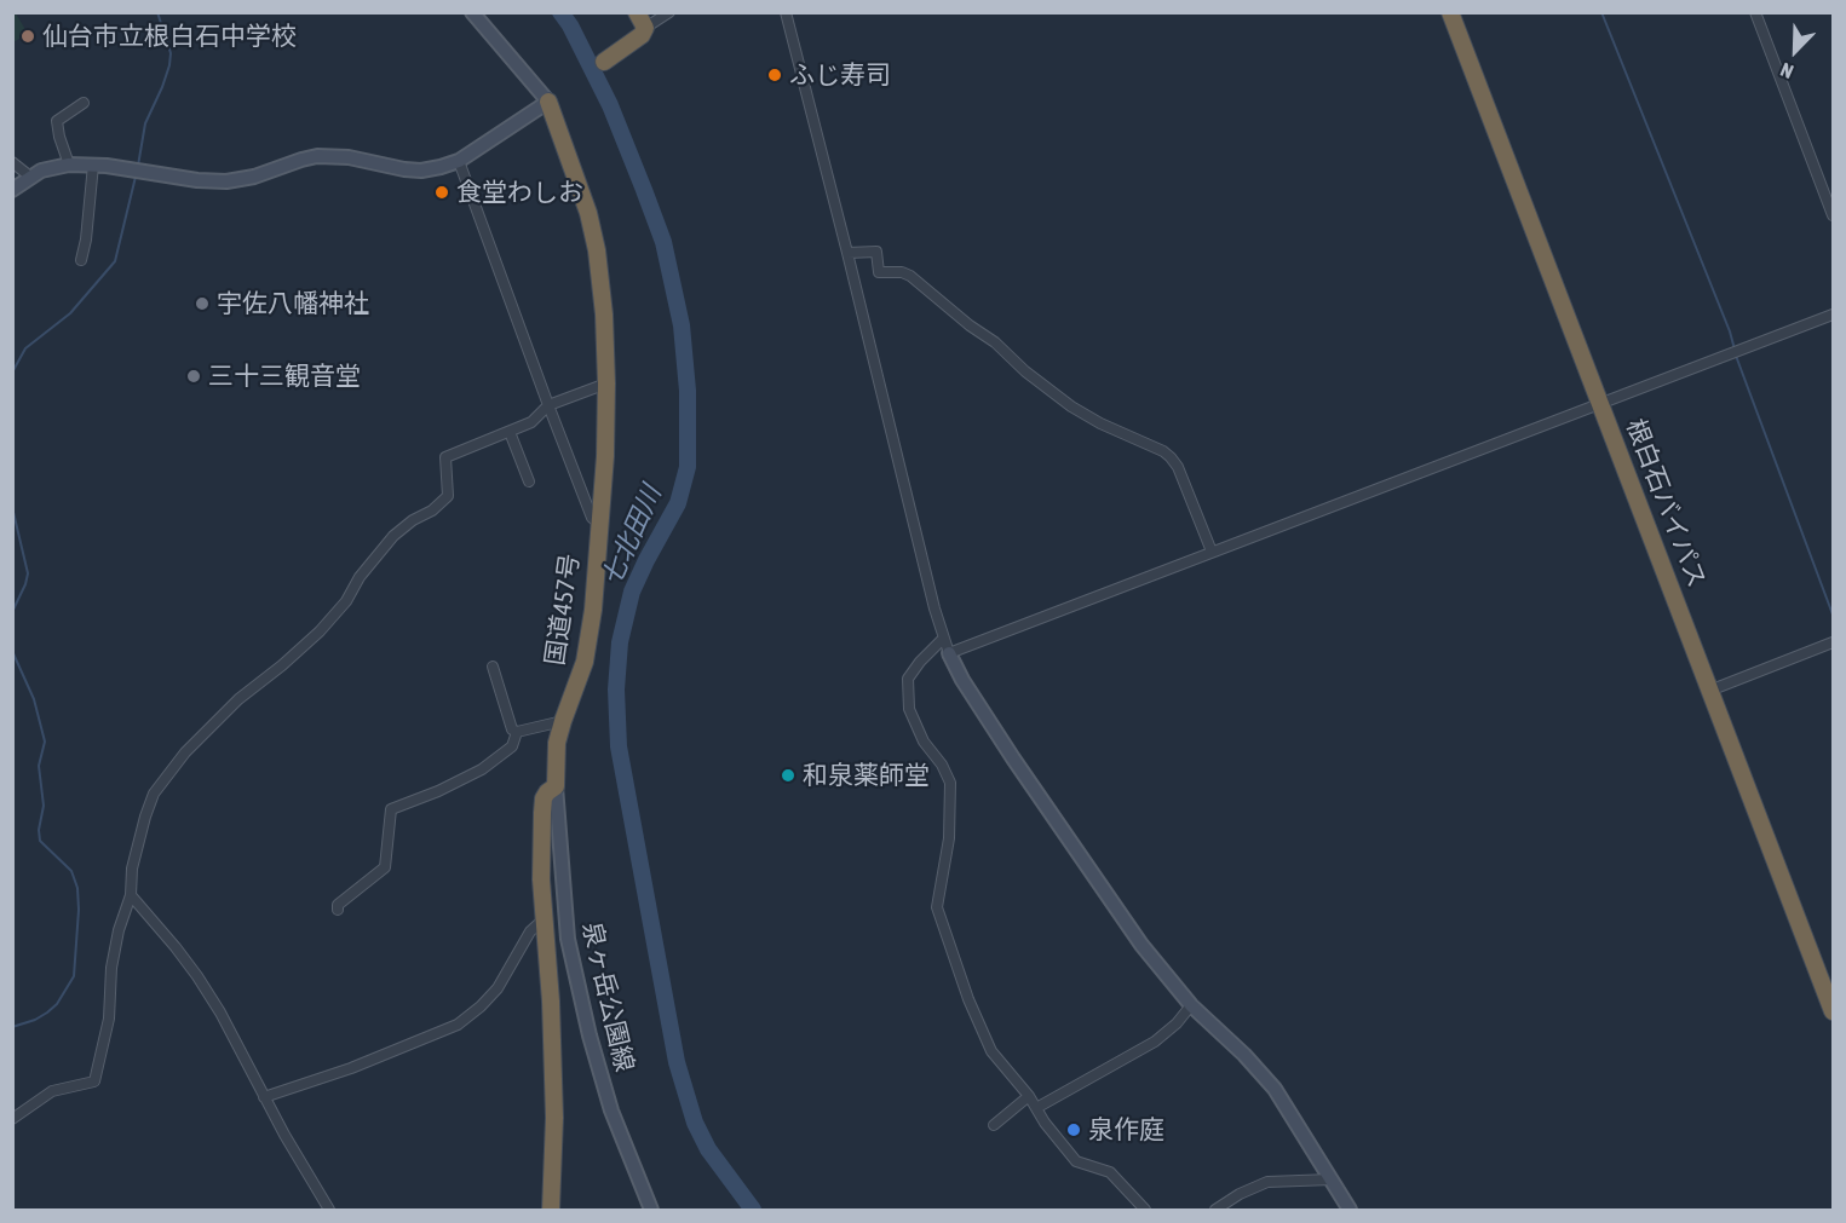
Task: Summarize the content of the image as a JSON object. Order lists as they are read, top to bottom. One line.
{"streets":{"highway":["根白石バイパス","国道457号"],"main road":["泉ヶ岳公園線"]},"crossings":[["国道457号","泉ヶ岳公園線"]],"water":["七北田川"],"places":["仙台市立根白石中学校","ふじ寿司","食堂わしお","宇佐八幡神社","三十三観音堂","和泉薬師堂","泉作庭"],"north":"bottom left"}
